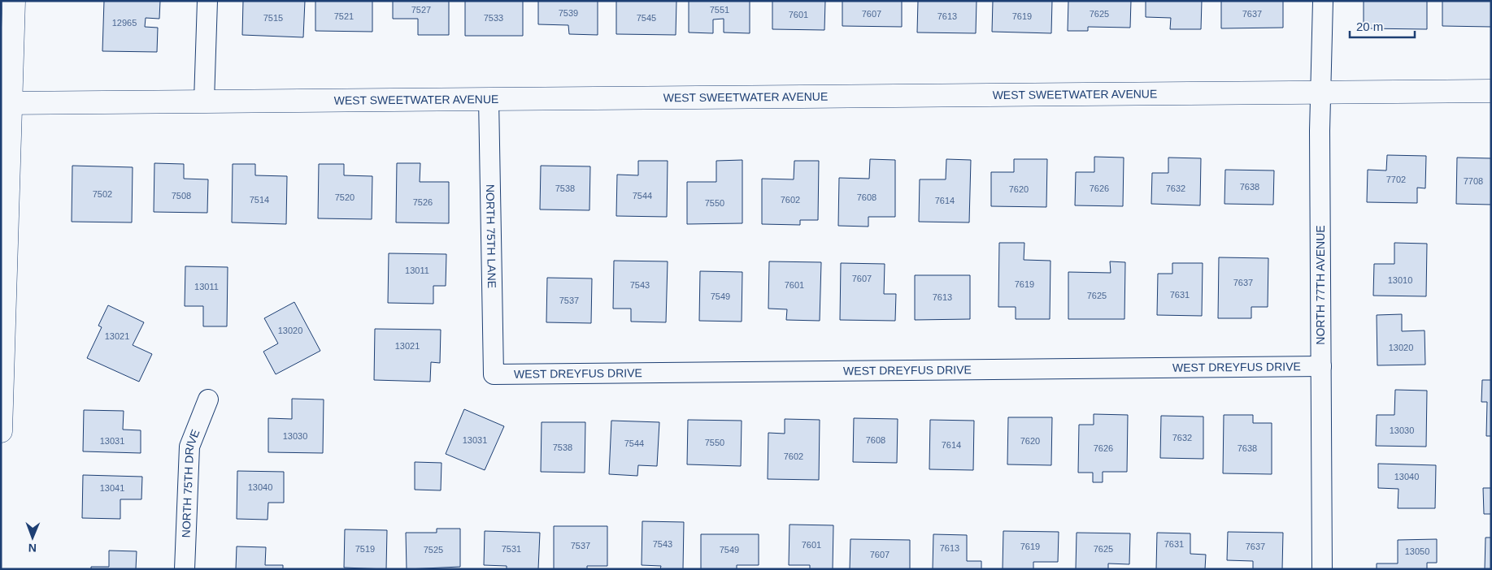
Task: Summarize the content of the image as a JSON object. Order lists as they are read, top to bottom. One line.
{"streets":{"street":["WEST SWEETWATER AVENUE","NORTH 75TH LANE","NORTH 77TH AVENUE","WEST DREYFUS DRIVE","NORTH 75TH DRIVE"]},"crossings":[["WEST SWEETWATER AVENUE","NORTH 75TH LANE"],["WEST SWEETWATER AVENUE","NORTH 77TH AVENUE"],["NORTH 75TH LANE","WEST DREYFUS DRIVE"],["NORTH 77TH AVENUE","WEST DREYFUS DRIVE"]],"house_numbers":["7527","7551","7539","7607","7625","7637","7601","7521","7613","7619","7515","7533","7545","12965","7702","7708","7638","7538","7626","7632","7620","7502","7508","7544","7520","7608","7514","7602","7614","7526","7550","13011","7607","13010","7637","7619","7543","7601","13011","7631","7625","7549","7613","7537","13020","13021","13021","13020","13030","13030","7632","13031","7608","13031","7620","7550","7544","7614","7538","7626","7638","7602","13040","13040","13041","7543","7631","7601","7537","7619","7637","7613","7519","7531","7625","7525","7549","13050","7607"],"scale_bar":"20 m","north":"bottom"}
